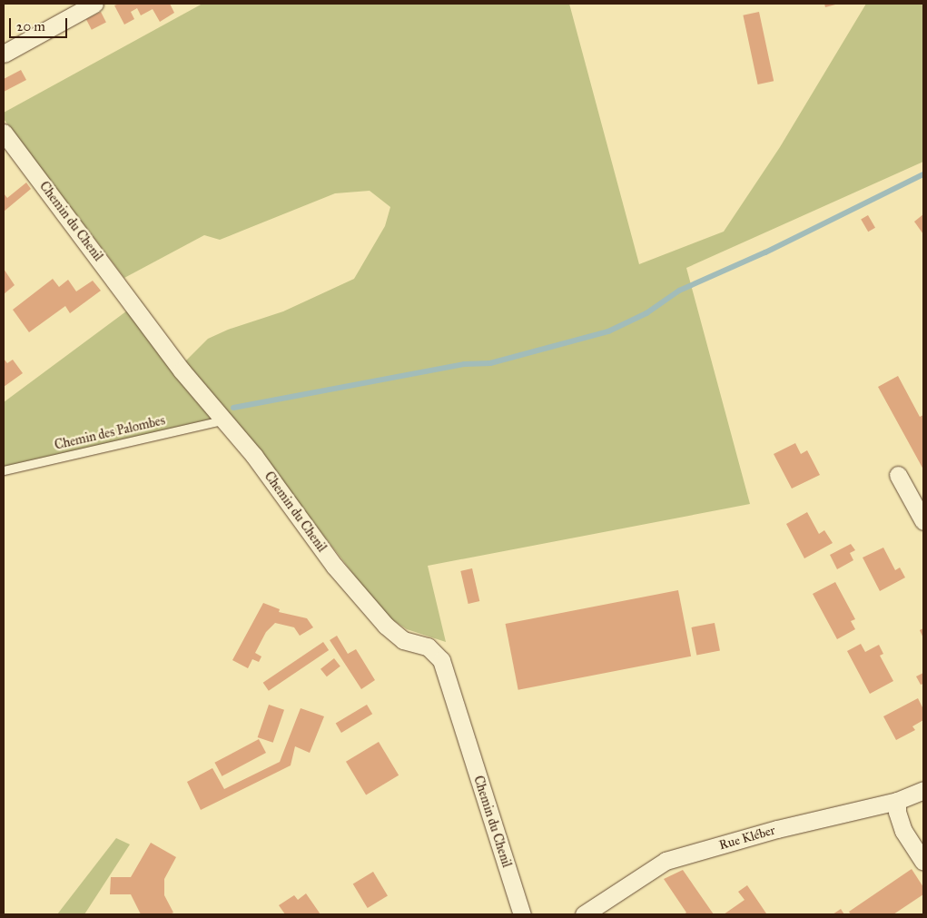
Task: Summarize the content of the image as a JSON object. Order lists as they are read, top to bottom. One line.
{"streets":{"street":["Chemin du Chenil","Rue Kléber"],"lane":["Chemin des Palombes"]},"crossings":[["Chemin du Chenil","Chemin des Palombes"]],"scale_bar":"20 m"}
